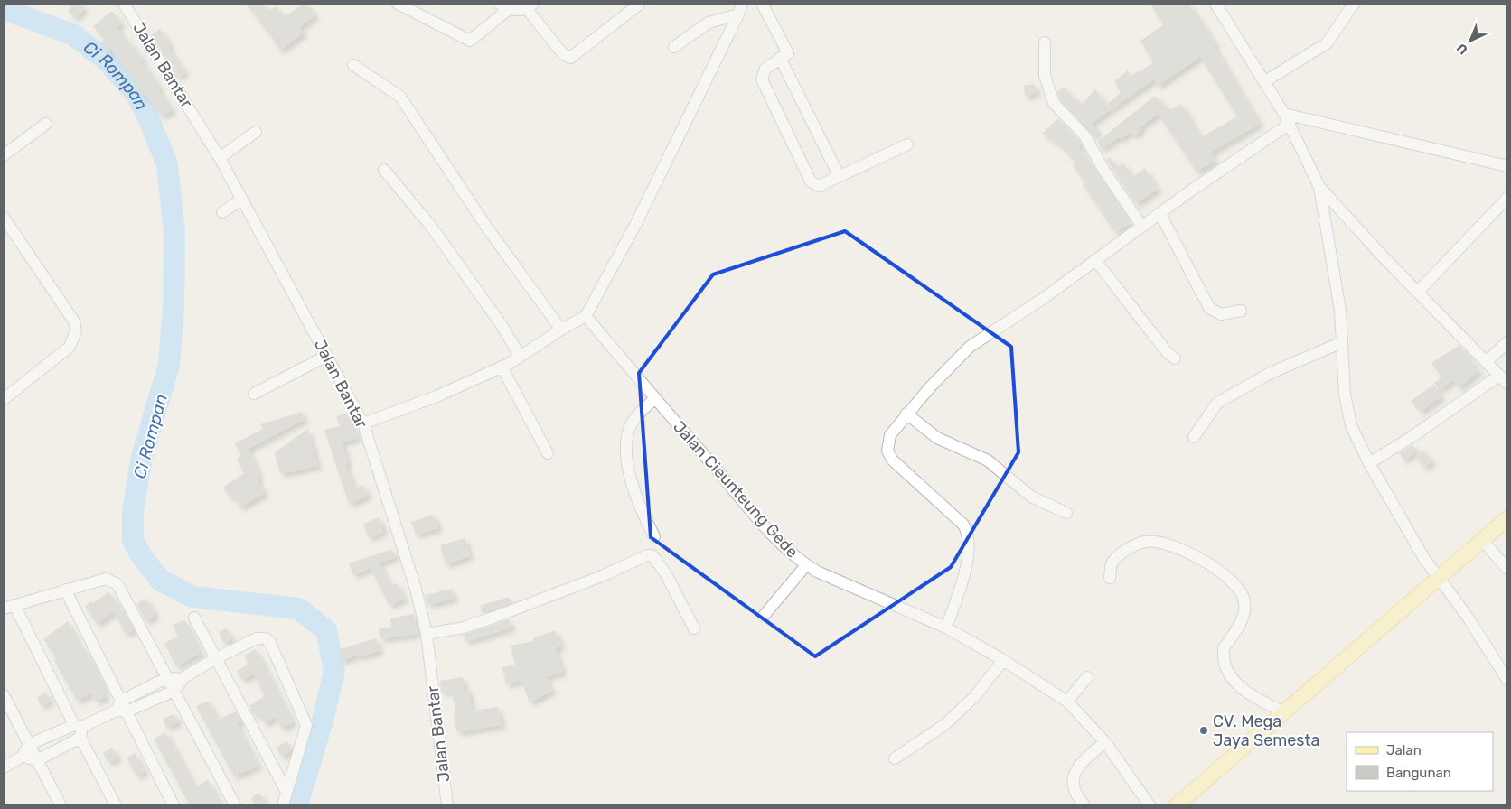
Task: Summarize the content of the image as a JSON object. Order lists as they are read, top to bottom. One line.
{"streets":{"street":["Jalan Bantar","Jalan Cieunteung Gede"]},"water":["Ci Rompan"],"places":["CV. Mega Jaya Semesta"],"legend":["Jalan","Bangunan"],"north":"bottom left"}
